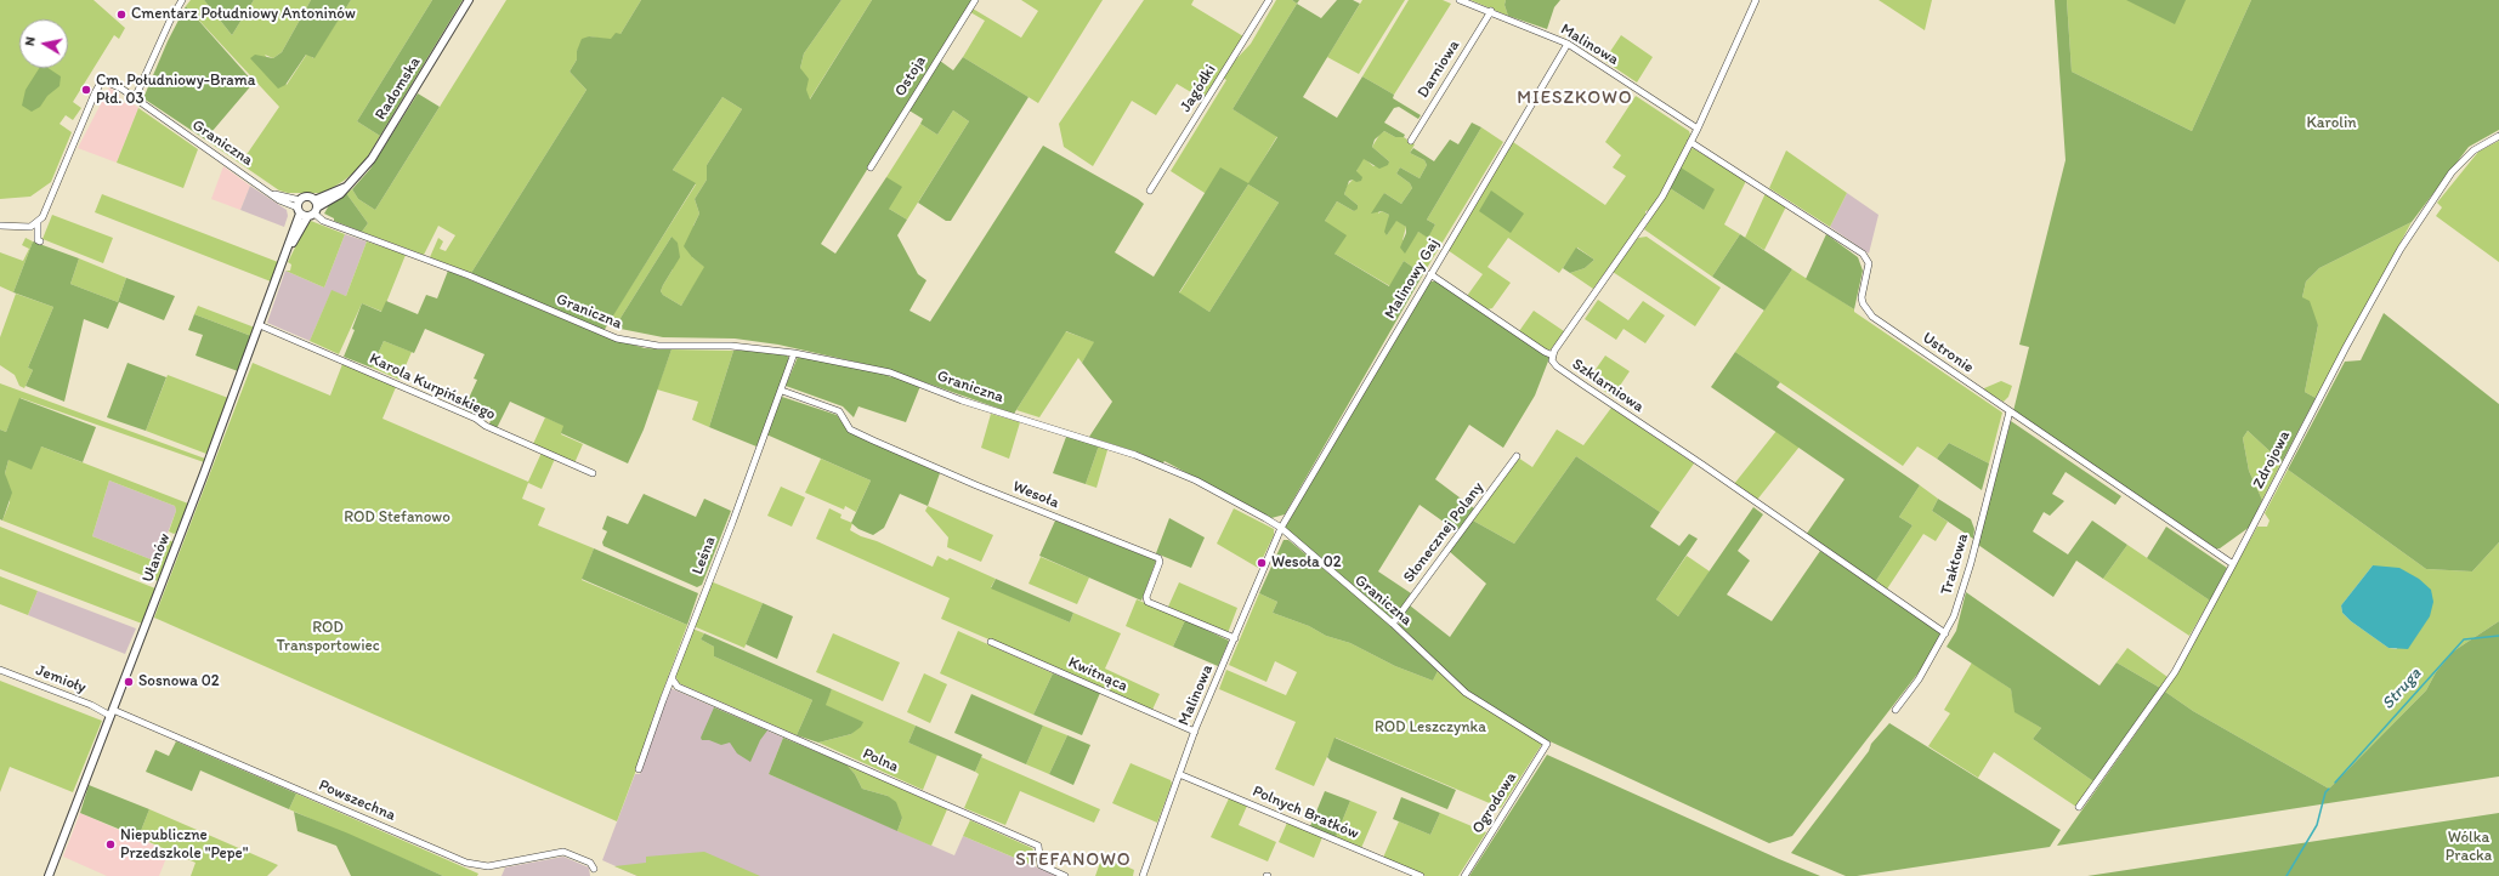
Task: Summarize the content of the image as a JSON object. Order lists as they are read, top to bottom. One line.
{"streets":{"street":["Malinowa","Darniowa","Ostoja","Radomska","Jagódki","Graniczna","Malinowy Gaj","Ustronie","Szklarniowa","Karola Kurpińskiego","Zdrojowa","Wesoła","Słonecznej Polany","Leśna","Ułanów","Traktowa","Kwitnąca","Jemioły","Polna","Powszechna","Ogrodowa","Polnych Bratków"]},"crossings":[["Malinowa","Darniowa"],["Malinowa","Graniczna"],["Malinowa","Malinowy Gaj"],["Malinowa","Szklarniowa"],["Malinowa","Wesoła"],["Malinowa","Kwitnąca"],["Malinowa","Polnych Bratków"],["Radomska","Graniczna"],["Radomska","Ułanów"],["Graniczna","Malinowy Gaj"],["Graniczna","Słonecznej Polany"],["Graniczna","Leśna"],["Graniczna","Ułanów"],["Graniczna","Ogrodowa"],["Ustronie","Szklarniowa"],["Ustronie","Zdrojowa"],["Ustronie","Traktowa"],["Szklarniowa","Traktowa"],["Karola Kurpińskiego","Ułanów"],["Wesoła","Leśna"],["Leśna","Polna"],["Ułanów","Jemioły"],["Ułanów","Powszechna"],["Jemioły","Powszechna"]],"districts":["MIESZKOWO","STEFANOWO"],"water":["Struga"],"parks":["Karolin","ROD Stefanowo","ROD Transportowiec","ROD Leszczynka","Wólka Pracka"],"places":["Cmentarz Południowy Antoninów","Cm. Południowy-Brama Płd. 03","Wesoła 02","Sosnowa 02","Niepubliczne Przedszkole \"Pepe\""],"north":"left"}
